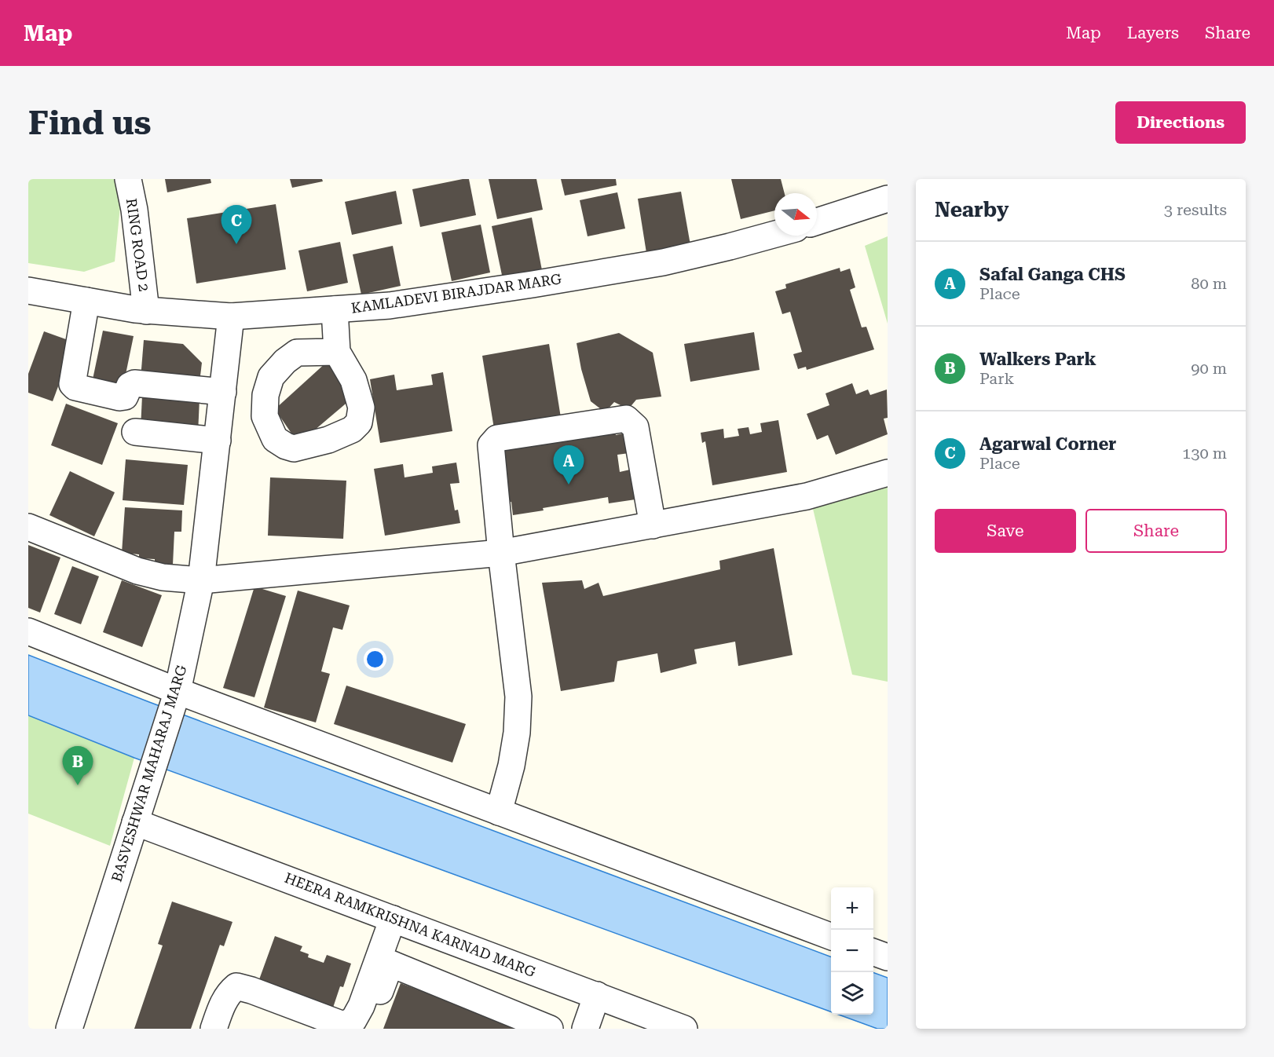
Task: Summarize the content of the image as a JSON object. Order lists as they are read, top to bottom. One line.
{"streets":{"street":["RING ROAD 2","KAMLADEVI BIRAJDAR MARG","BASVESHWAR MAHARAJ MARG","HEERA RAMKRISHNA KARNAD MARG"]},"crossings":[["RING ROAD 2","KAMLADEVI BIRAJDAR MARG"],["KAMLADEVI BIRAJDAR MARG","BASVESHWAR MAHARAJ MARG"],["BASVESHWAR MAHARAJ MARG","HEERA RAMKRISHNA KARNAD MARG"]],"north":"right","page":{"header":"Map","nav":["Map","Layers","Share"],"buttons":["Directions",["Save","Share"]],"title":"Find us","heading":["Nearby","3 results"],"pins":["C","A","B"],"list":[{"mark":"A","name":"Safal Ganga CHS","note":"Place","value":"80 m"},{"mark":"B","name":"Walkers Park","note":"Park","value":"90 m"},{"mark":"C","name":"Agarwal Corner","note":"Place","value":"130 m"}],"map_buttons":["+","−"]}}
